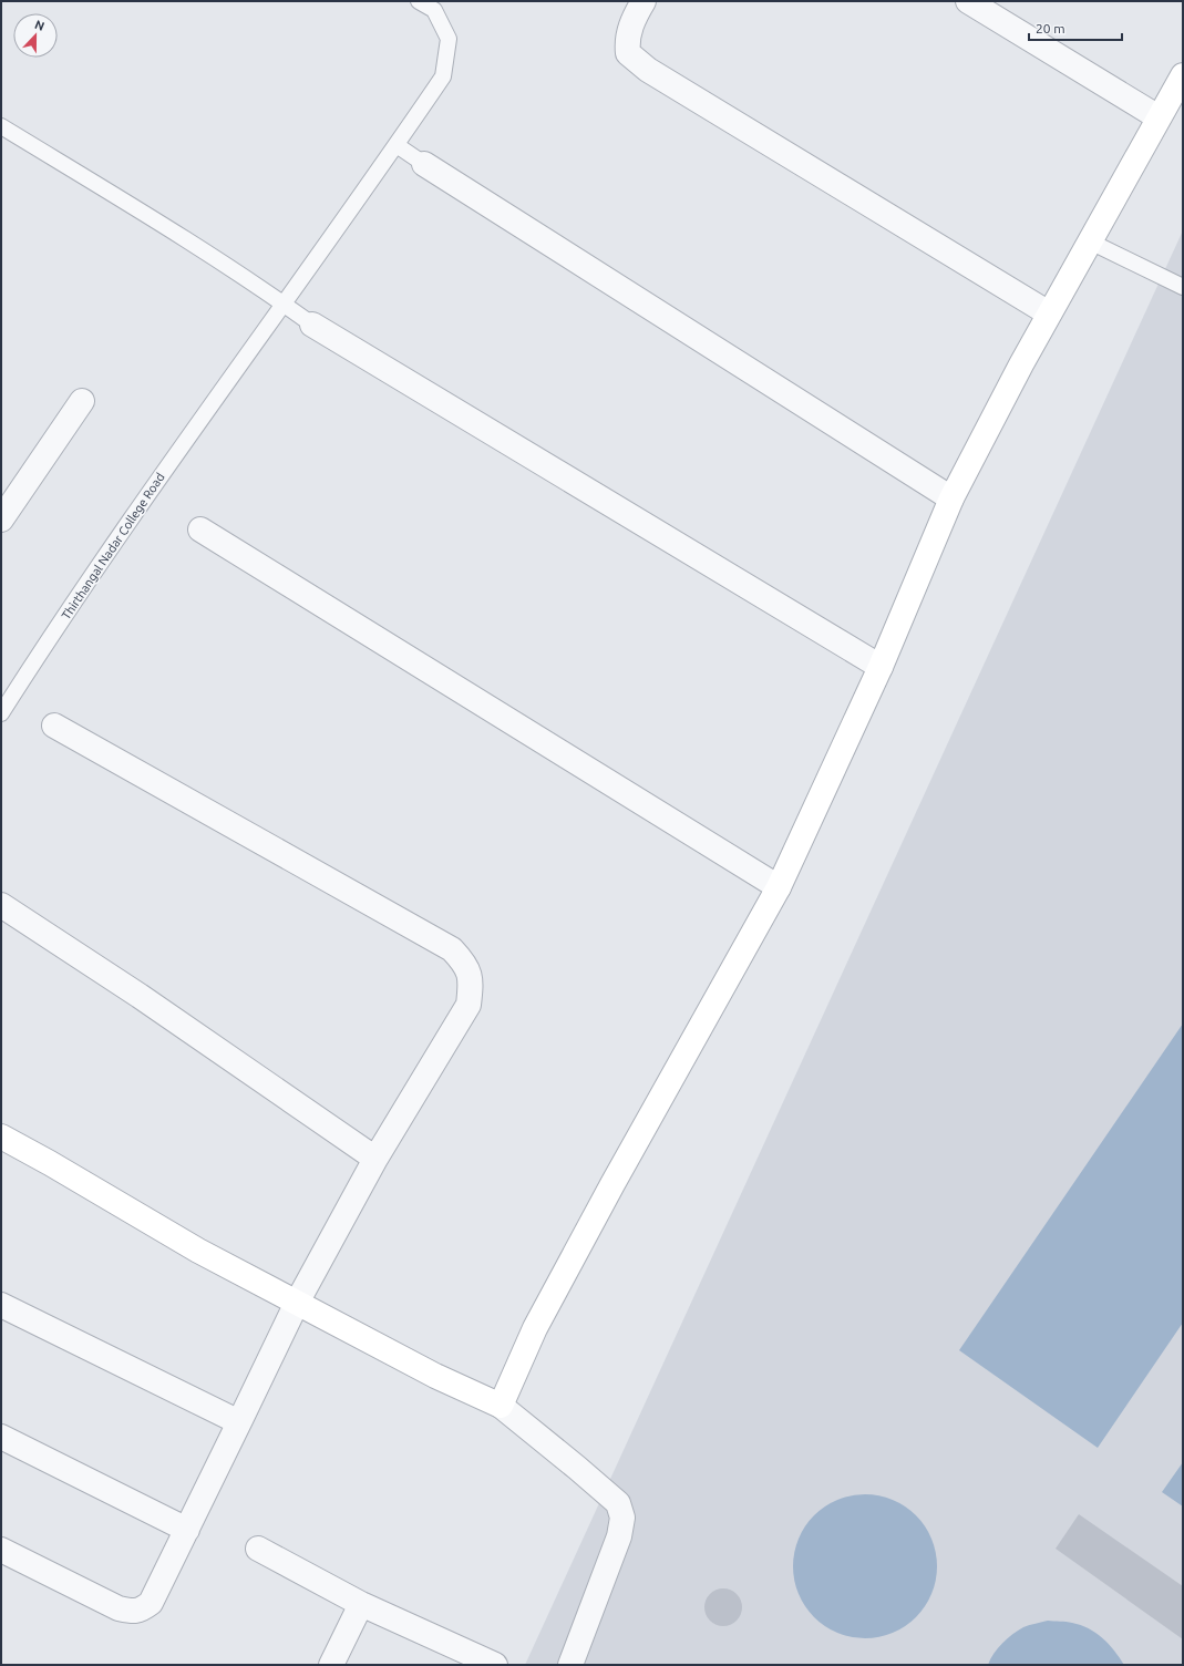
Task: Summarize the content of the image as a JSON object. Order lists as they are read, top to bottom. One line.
{"streets":{"lane":["Thirthangal Nadar College Road"]},"scale_bar":"20 m","north":"top"}
